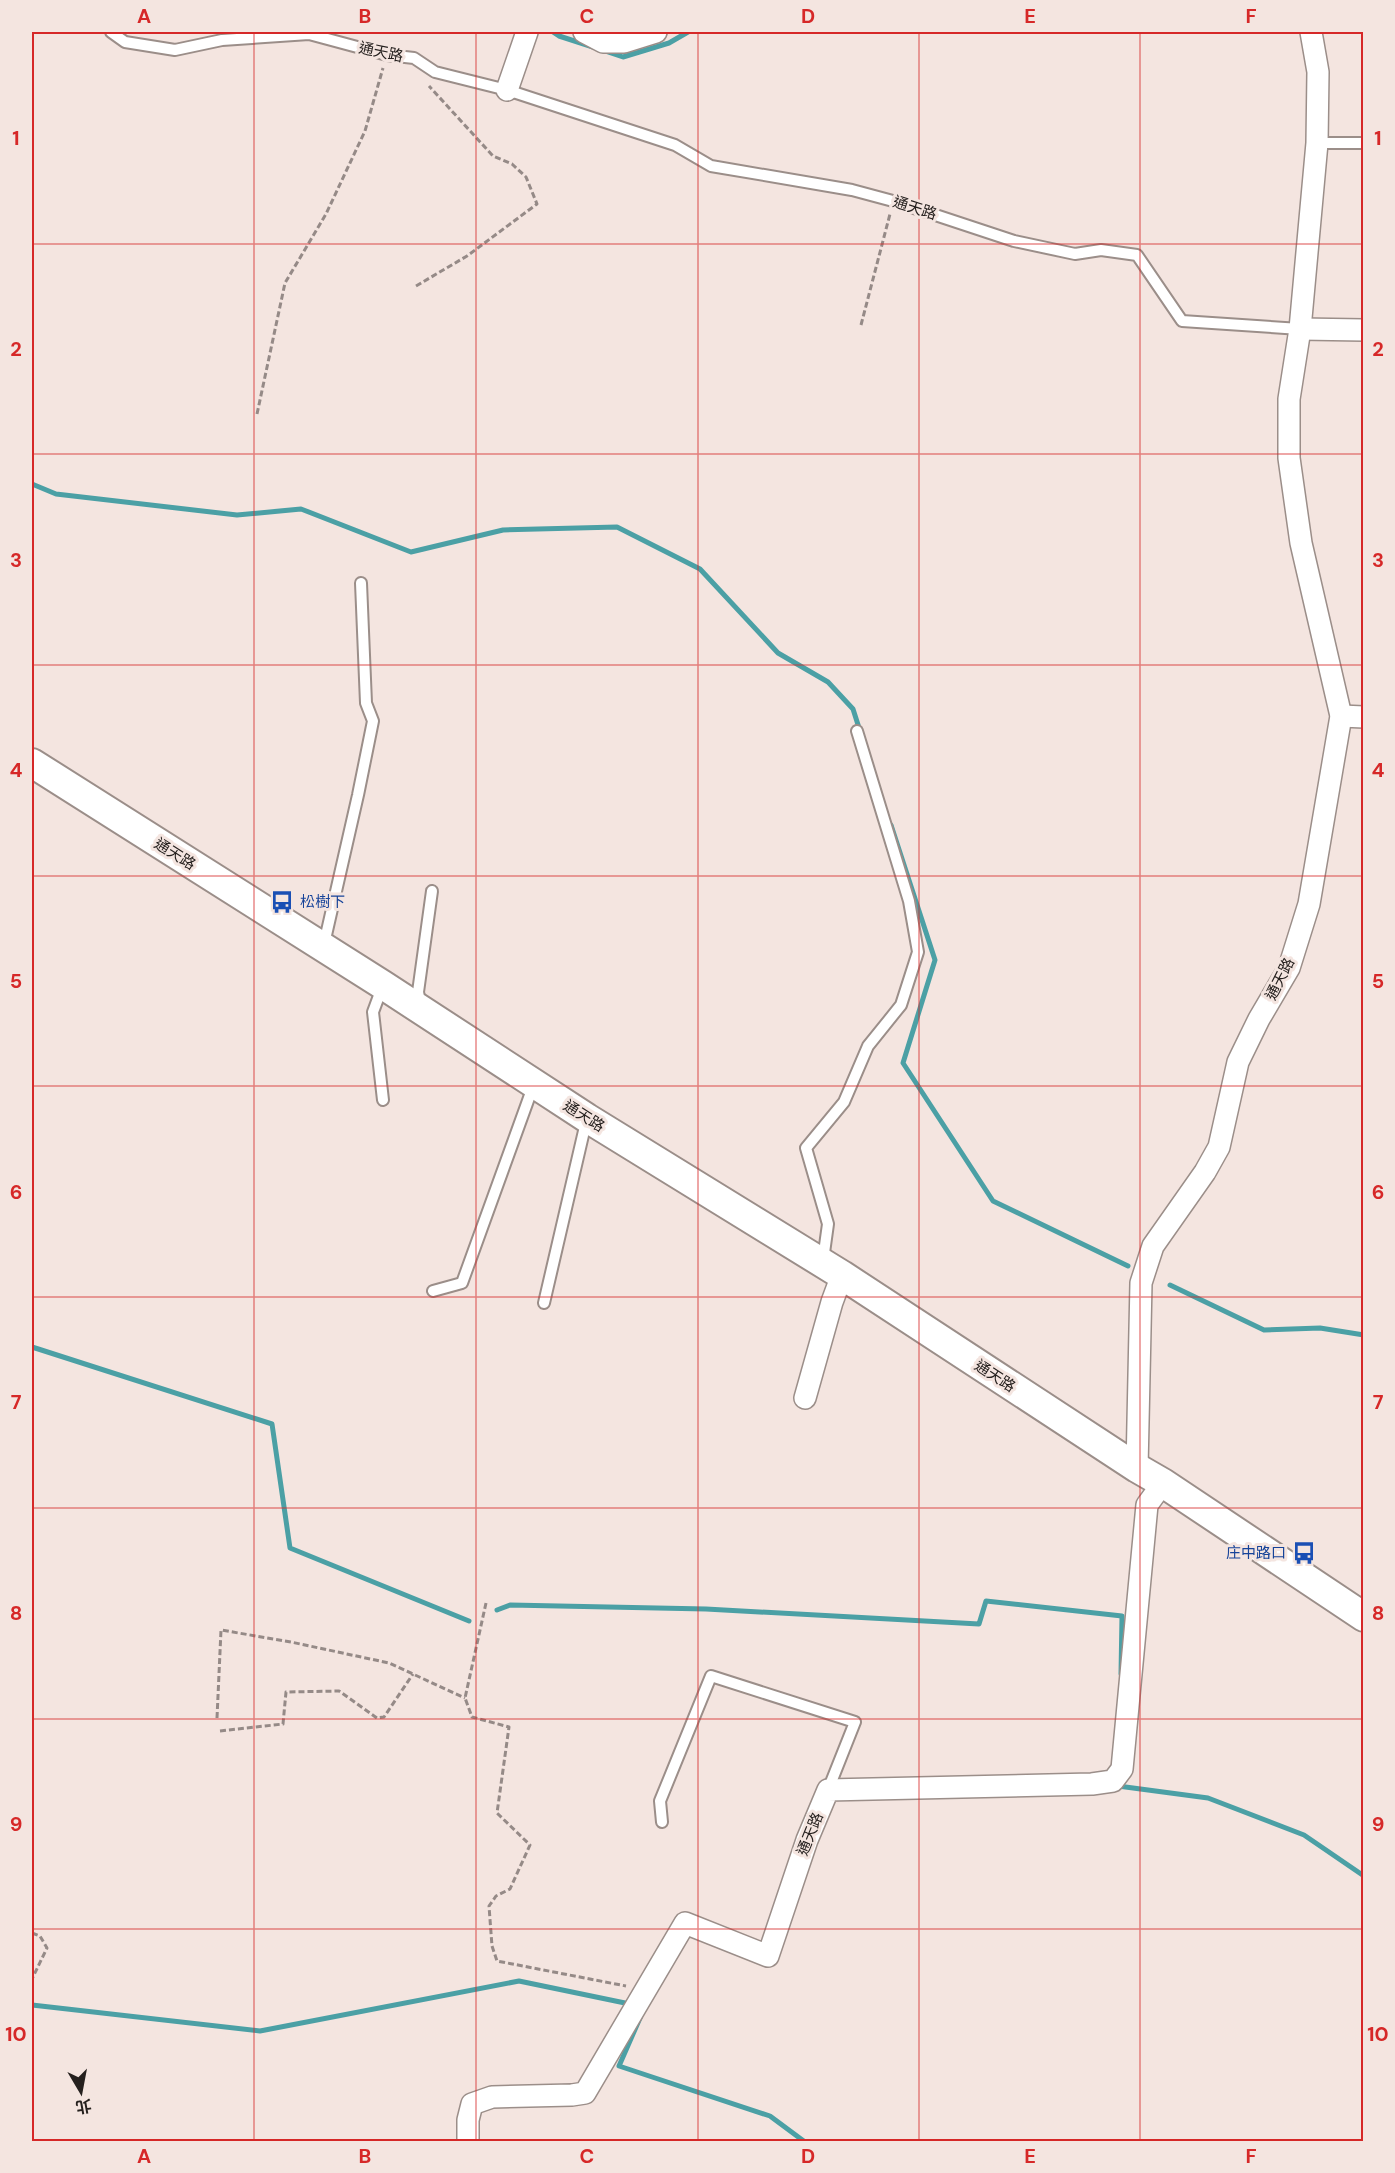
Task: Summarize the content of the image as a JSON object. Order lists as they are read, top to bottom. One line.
{"streets":{"street":["通天路"]},"places":{"bus stop":["松樹下","庄中路口"]},"north":"bottom","grid":{"columns":["A","B","C","D","E","F"],"rows":["1","2","3","4","5","6","7","8","9","10"]}}
